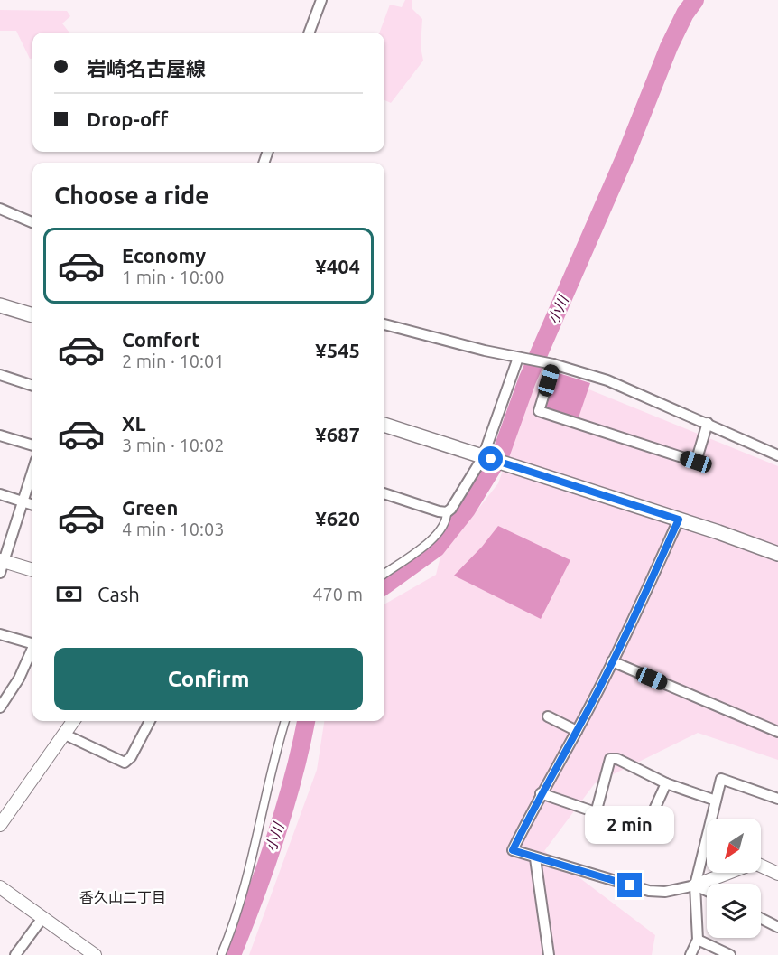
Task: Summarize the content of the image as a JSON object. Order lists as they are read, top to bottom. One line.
{"districts":["香久山二丁目"],"water":["小川"],"north":"bottom left","page":{"banner":["岩崎名古屋線","Drop-off"],"heading":"Choose a ride","list":[{"name":"Economy","note":"1 min · 10:00","value":"¥404"},{"name":"Comfort","note":"2 min · 10:01","value":"¥545"},{"name":"XL","note":"3 min · 10:02","value":"¥687"},{"name":"Green","note":"4 min · 10:03","value":"¥620"}],"pay":["Cash","470 m"],"buttons":"Confirm","bubble":"2 min"}}
